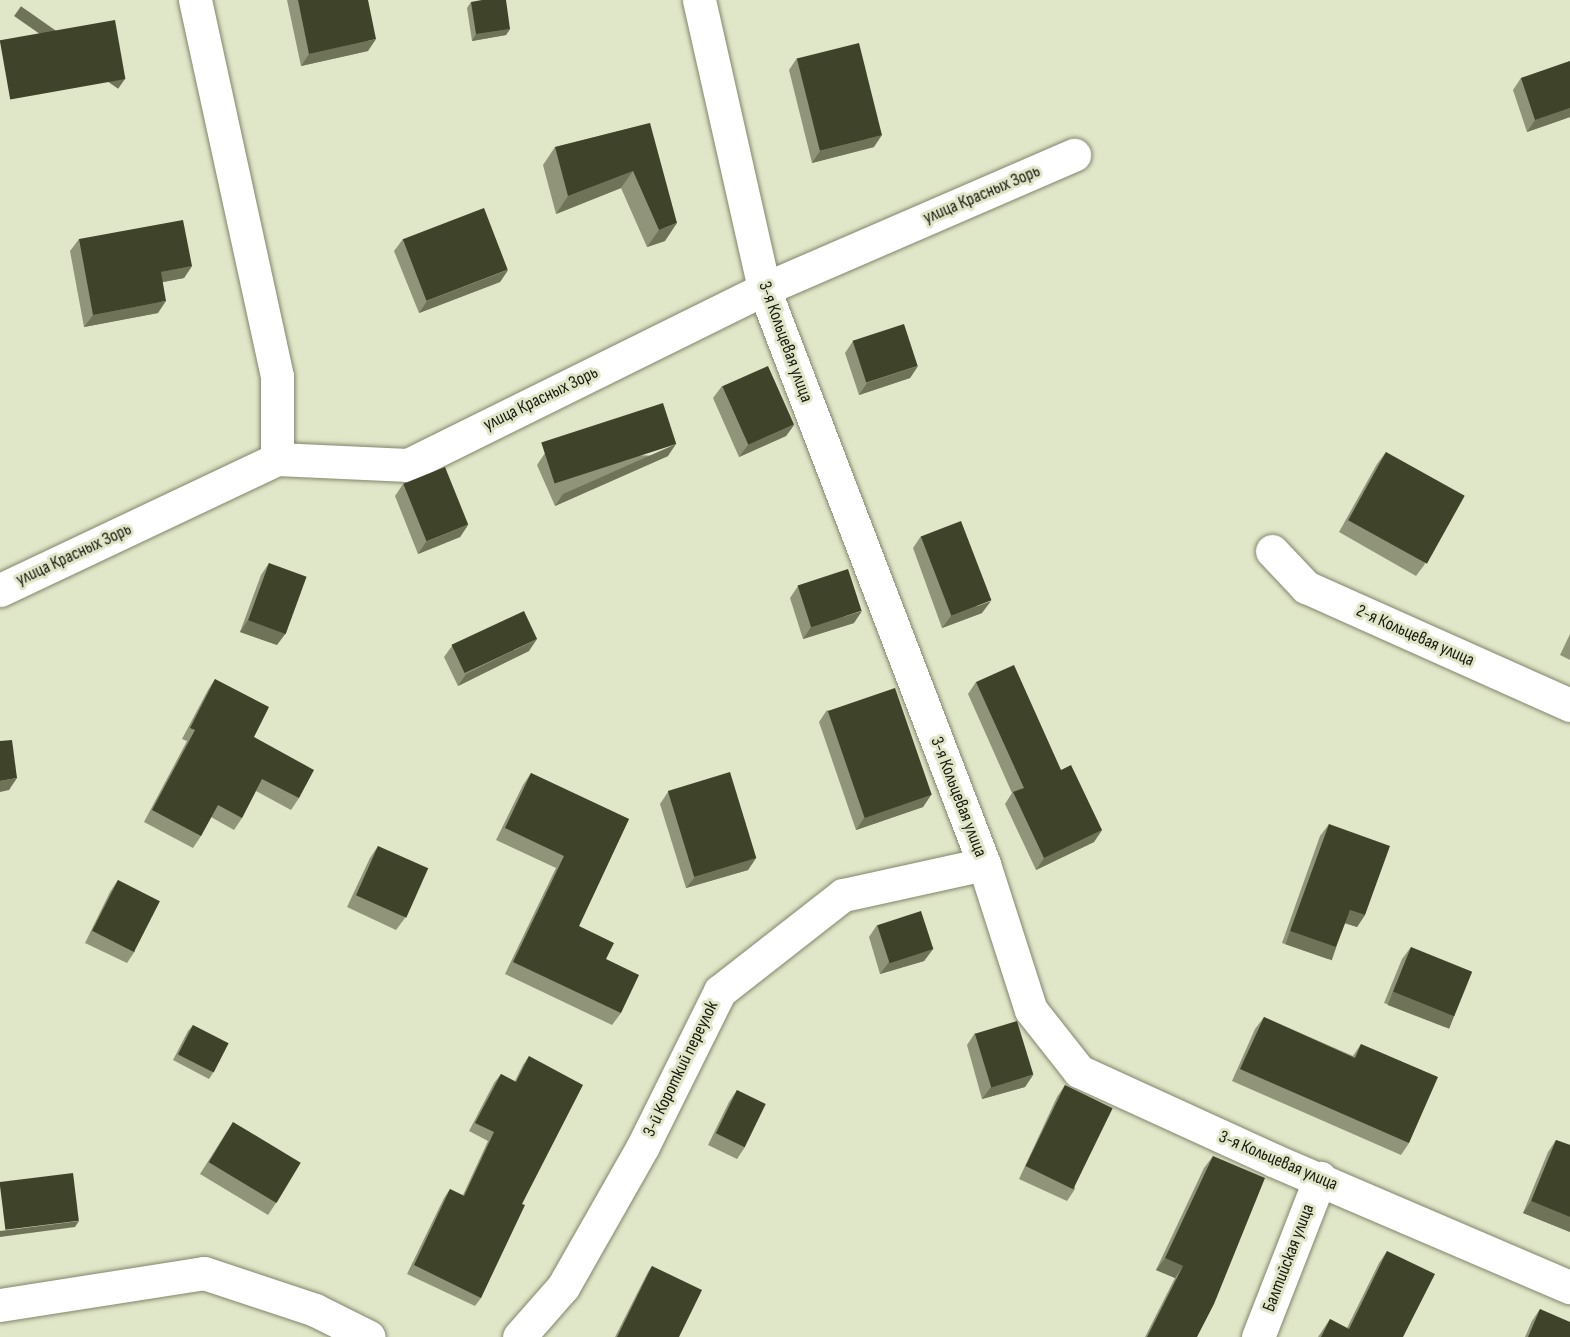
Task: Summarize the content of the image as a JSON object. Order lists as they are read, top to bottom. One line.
{"streets":{"street":["улица Красных Зорь","3-я Кольцевая улица","2-я Кольцевая улица","3-й Короткий переулок","Балтийская улица"]},"crossings":[["улица Красных Зорь","3-я Кольцевая улица"],["3-я Кольцевая улица","3-й Короткий переулок"],["3-я Кольцевая улица","Балтийская улица"]]}
